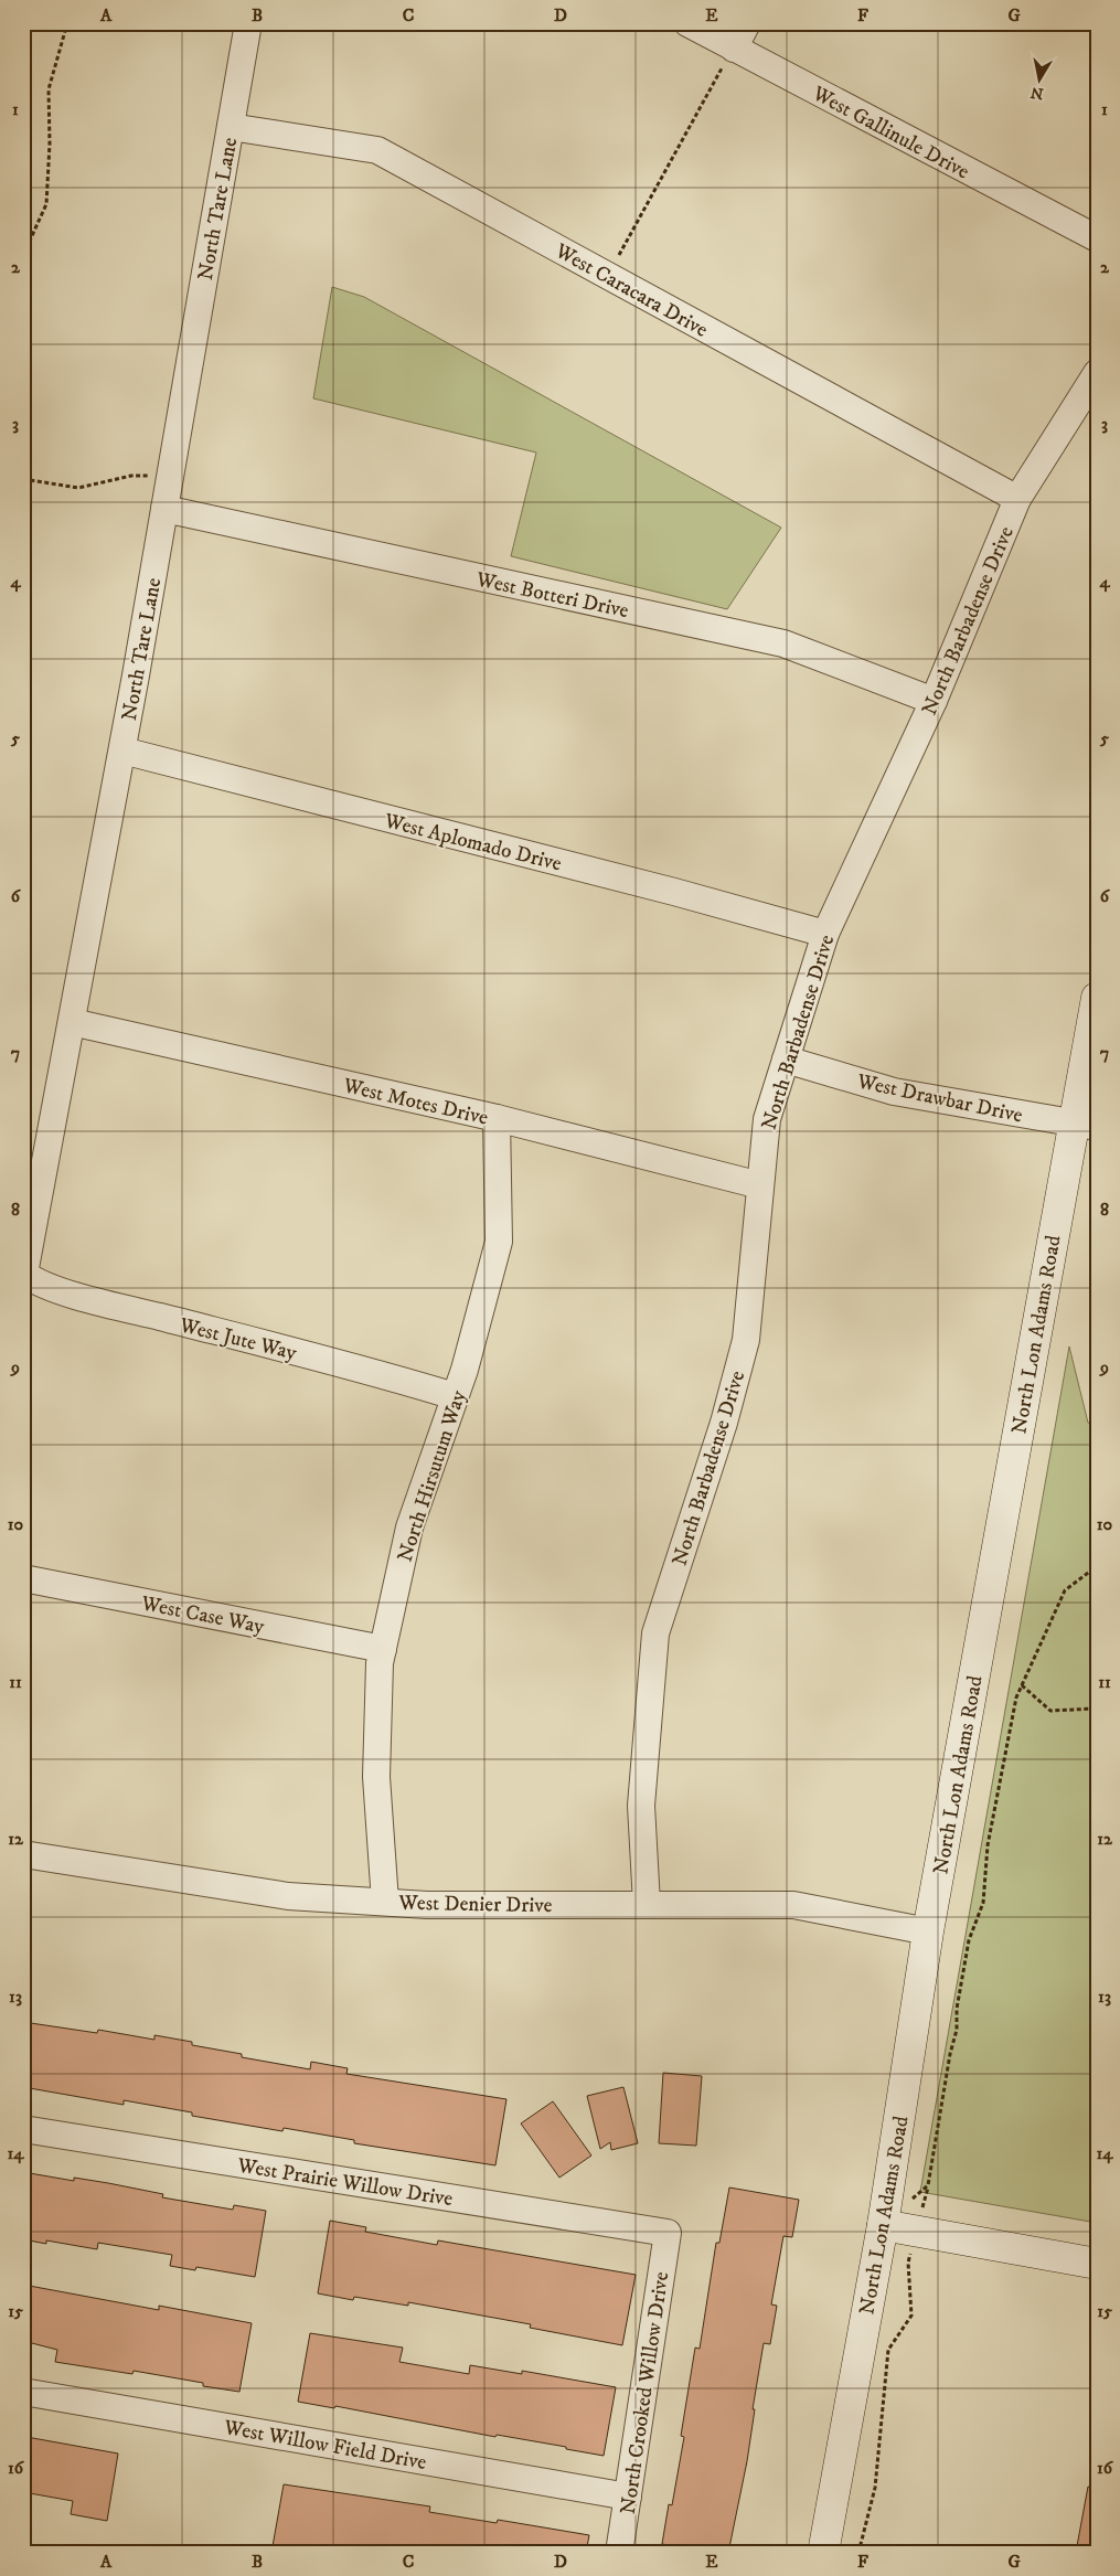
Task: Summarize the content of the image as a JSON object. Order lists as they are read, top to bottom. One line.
{"streets":{"street":["West Gallinule Drive","North Tare Lane","West Caracara Drive","West Botteri Drive","North Barbadense Drive","West Aplomado Drive","West Drawbar Drive","West Motes Drive","North Lon Adams Road","West Jute Way","North Hirsutum Way","West Case Way","West Denier Drive","West Prairie Willow Drive","North Crooked Willow Drive","West Willow Field Drive"]},"crossings":[["North Tare Lane","West Caracara Drive"],["North Tare Lane","West Botteri Drive"],["North Tare Lane","West Aplomado Drive"],["North Tare Lane","West Motes Drive"],["North Tare Lane","West Jute Way"],["West Caracara Drive","North Barbadense Drive"],["West Botteri Drive","North Barbadense Drive"],["North Barbadense Drive","West Aplomado Drive"],["North Barbadense Drive","West Drawbar Drive"],["North Barbadense Drive","West Motes Drive"],["North Barbadense Drive","West Denier Drive"],["West Drawbar Drive","North Lon Adams Road"],["West Motes Drive","North Hirsutum Way"],["North Lon Adams Road","West Denier Drive"],["West Jute Way","North Hirsutum Way"],["North Hirsutum Way","West Case Way"],["North Hirsutum Way","West Denier Drive"],["West Prairie Willow Drive","North Crooked Willow Drive"],["North Crooked Willow Drive","West Willow Field Drive"]],"north":"bottom","grid":{"columns":["A","B","C","D","E","F","G"],"rows":["1","2","3","4","5","6","7","8","9","10","11","12","13","14","15","16"]}}
